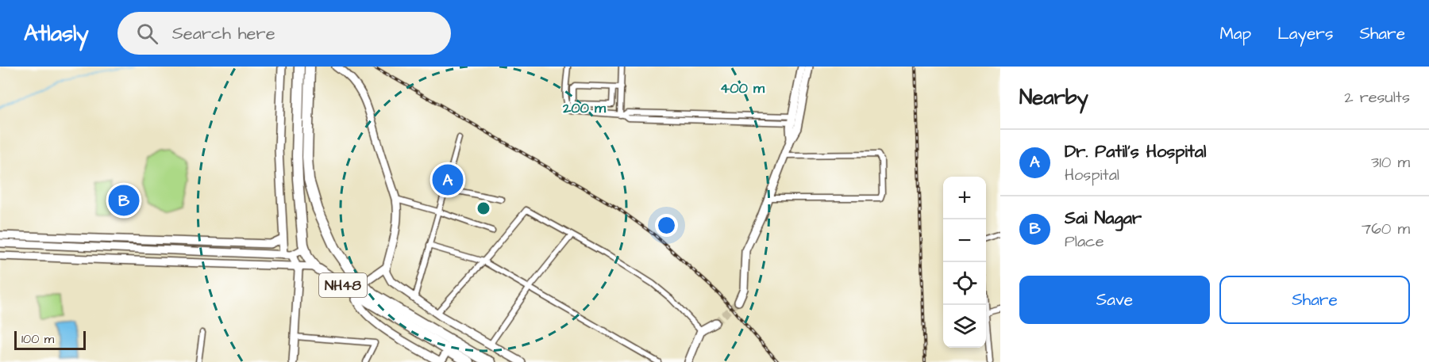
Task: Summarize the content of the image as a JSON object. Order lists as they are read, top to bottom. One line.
{"streets":{"highway":["NH48"]},"scale_bar":"100 m","page":{"header":"Atlasly","search":"Search here","nav":["Map","Layers","Share"],"heading":["Nearby","2 results"],"list":[{"mark":"A","name":"Dr. Patil's Hospital","note":"Hospital","value":"310 m"},{"mark":"B","name":"Sai Nagar","note":"Place","value":"760 m"}],"pins":["A","B"],"map_buttons":["+","−"],"buttons":["Save","Share"],"scale":"100 m"},"rings":["400 m","200 m"]}
